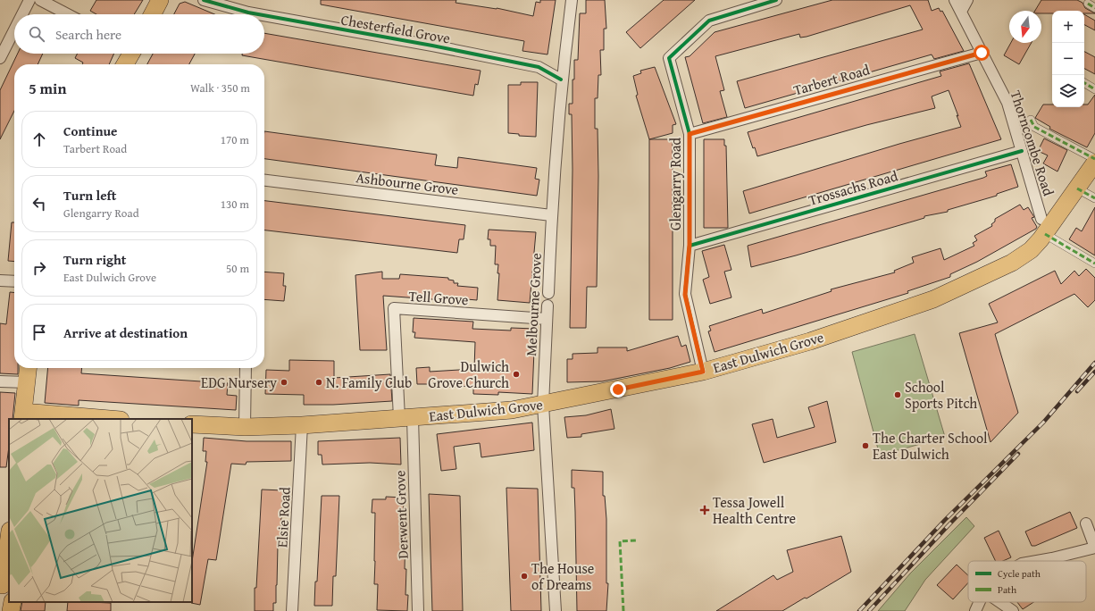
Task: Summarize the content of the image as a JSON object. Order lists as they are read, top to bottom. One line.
{"streets":{"main road":["East Dulwich Grove"],"street":["Chesterfield Grove","Tarbert Road","Thorncombe Road","Ashbourne Grove","Glengarry Road","Trossachs Road","Tell Grove","Melbourne Grove","Derwent Grove","Elsie Road"]},"crossings":[["Chesterfield Grove","Melbourne Grove"],["Tarbert Road","Thorncombe Road"],["Tarbert Road","Glengarry Road"],["Thorncombe Road","Trossachs Road"],["Thorncombe Road","East Dulwich Grove"],["Ashbourne Grove","Melbourne Grove"],["Glengarry Road","Trossachs Road"],["Glengarry Road","East Dulwich Grove"],["Tell Grove","Melbourne Grove"],["Tell Grove","East Dulwich Grove"],["Tell Grove","Derwent Grove"],["Melbourne Grove","East Dulwich Grove"],["East Dulwich Grove","Derwent Grove"],["East Dulwich Grove","Elsie Road"]],"places":{"other":["Dulwich Grove Church","EDG Nursery","N. Family Club","School Sports Pitch","The Charter School East Dulwich","The House of Dreams"],"health":["Tessa Jowell Health Centre"]},"legend":["Cycle path","Path"],"north":"bottom","page":{"map_buttons":["+","−"],"search":"Search here","heading":["5 min","Walk · 350 m"],"list":[["Continue","Tarbert Road","170 m"],["Turn left","Glengarry Road","130 m"],["Turn right","East Dulwich Grove","50 m"],"Arrive at destination"]}}
